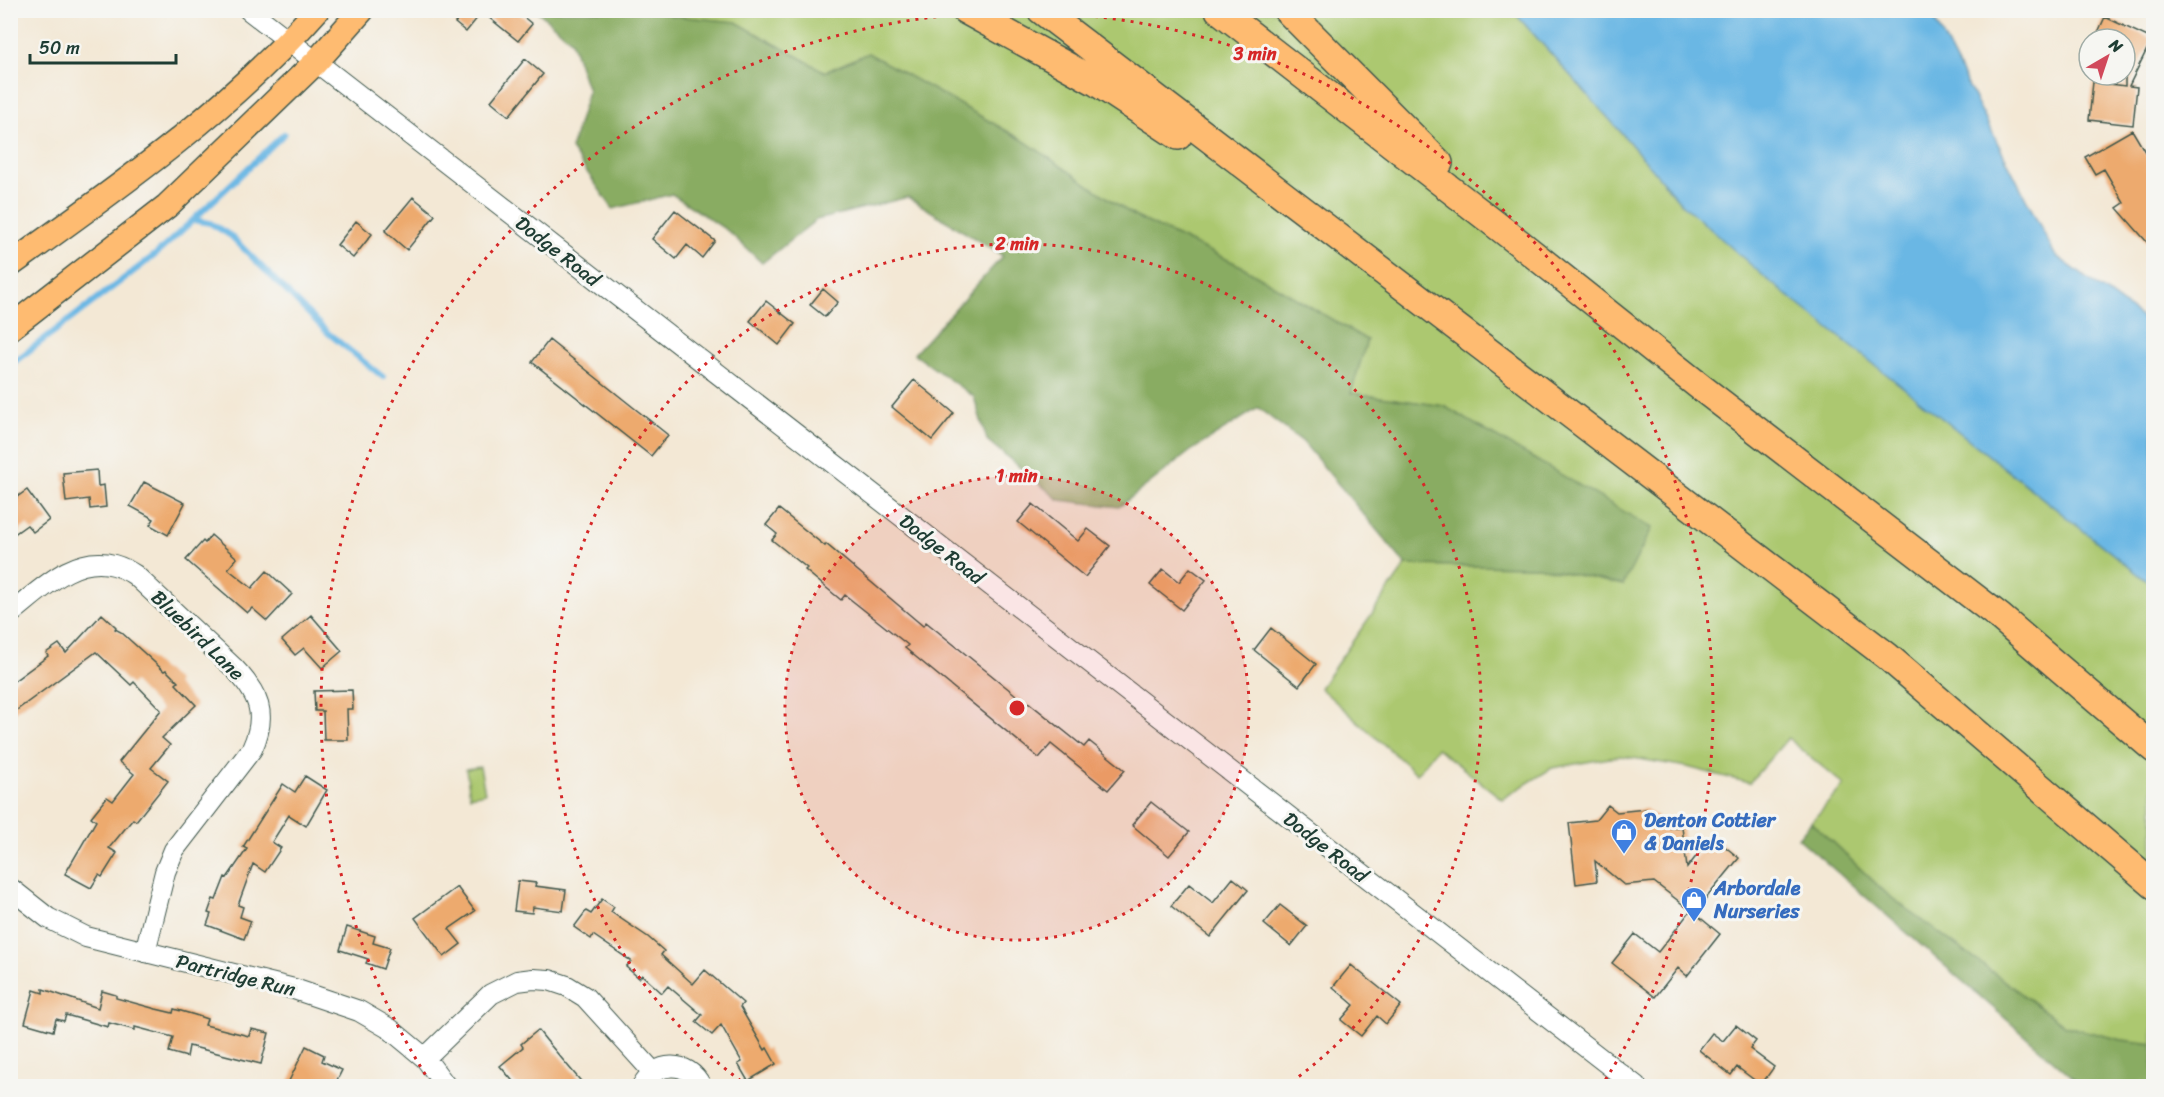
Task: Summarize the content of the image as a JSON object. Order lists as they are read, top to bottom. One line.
{"streets":{"street":["Dodge Road","Bluebird Lane","Partridge Run"]},"crossings":[["Bluebird Lane","Partridge Run"]],"places":{"shop":["Denton Cottier & Daniels","Arbordale Nurseries"]},"scale_bar":"50 m","north":"top right","rings":["3 min","2 min","1 min"]}
